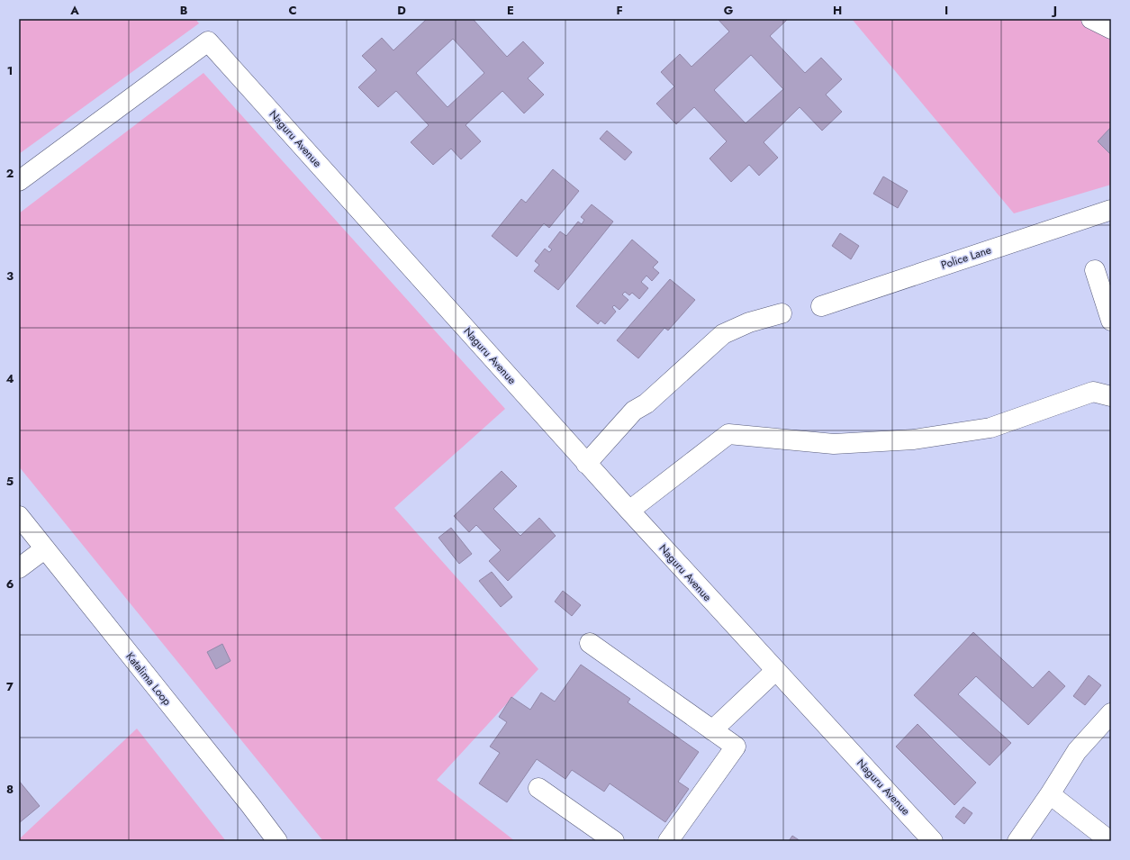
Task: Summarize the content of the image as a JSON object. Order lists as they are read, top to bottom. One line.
{"streets":{"street":["Naguru Avenue","Police Lane","Katalima Loop"]},"grid":{"columns":["A","B","C","D","E","F","G","H","I","J"],"rows":["1","2","3","4","5","6","7","8"]}}
